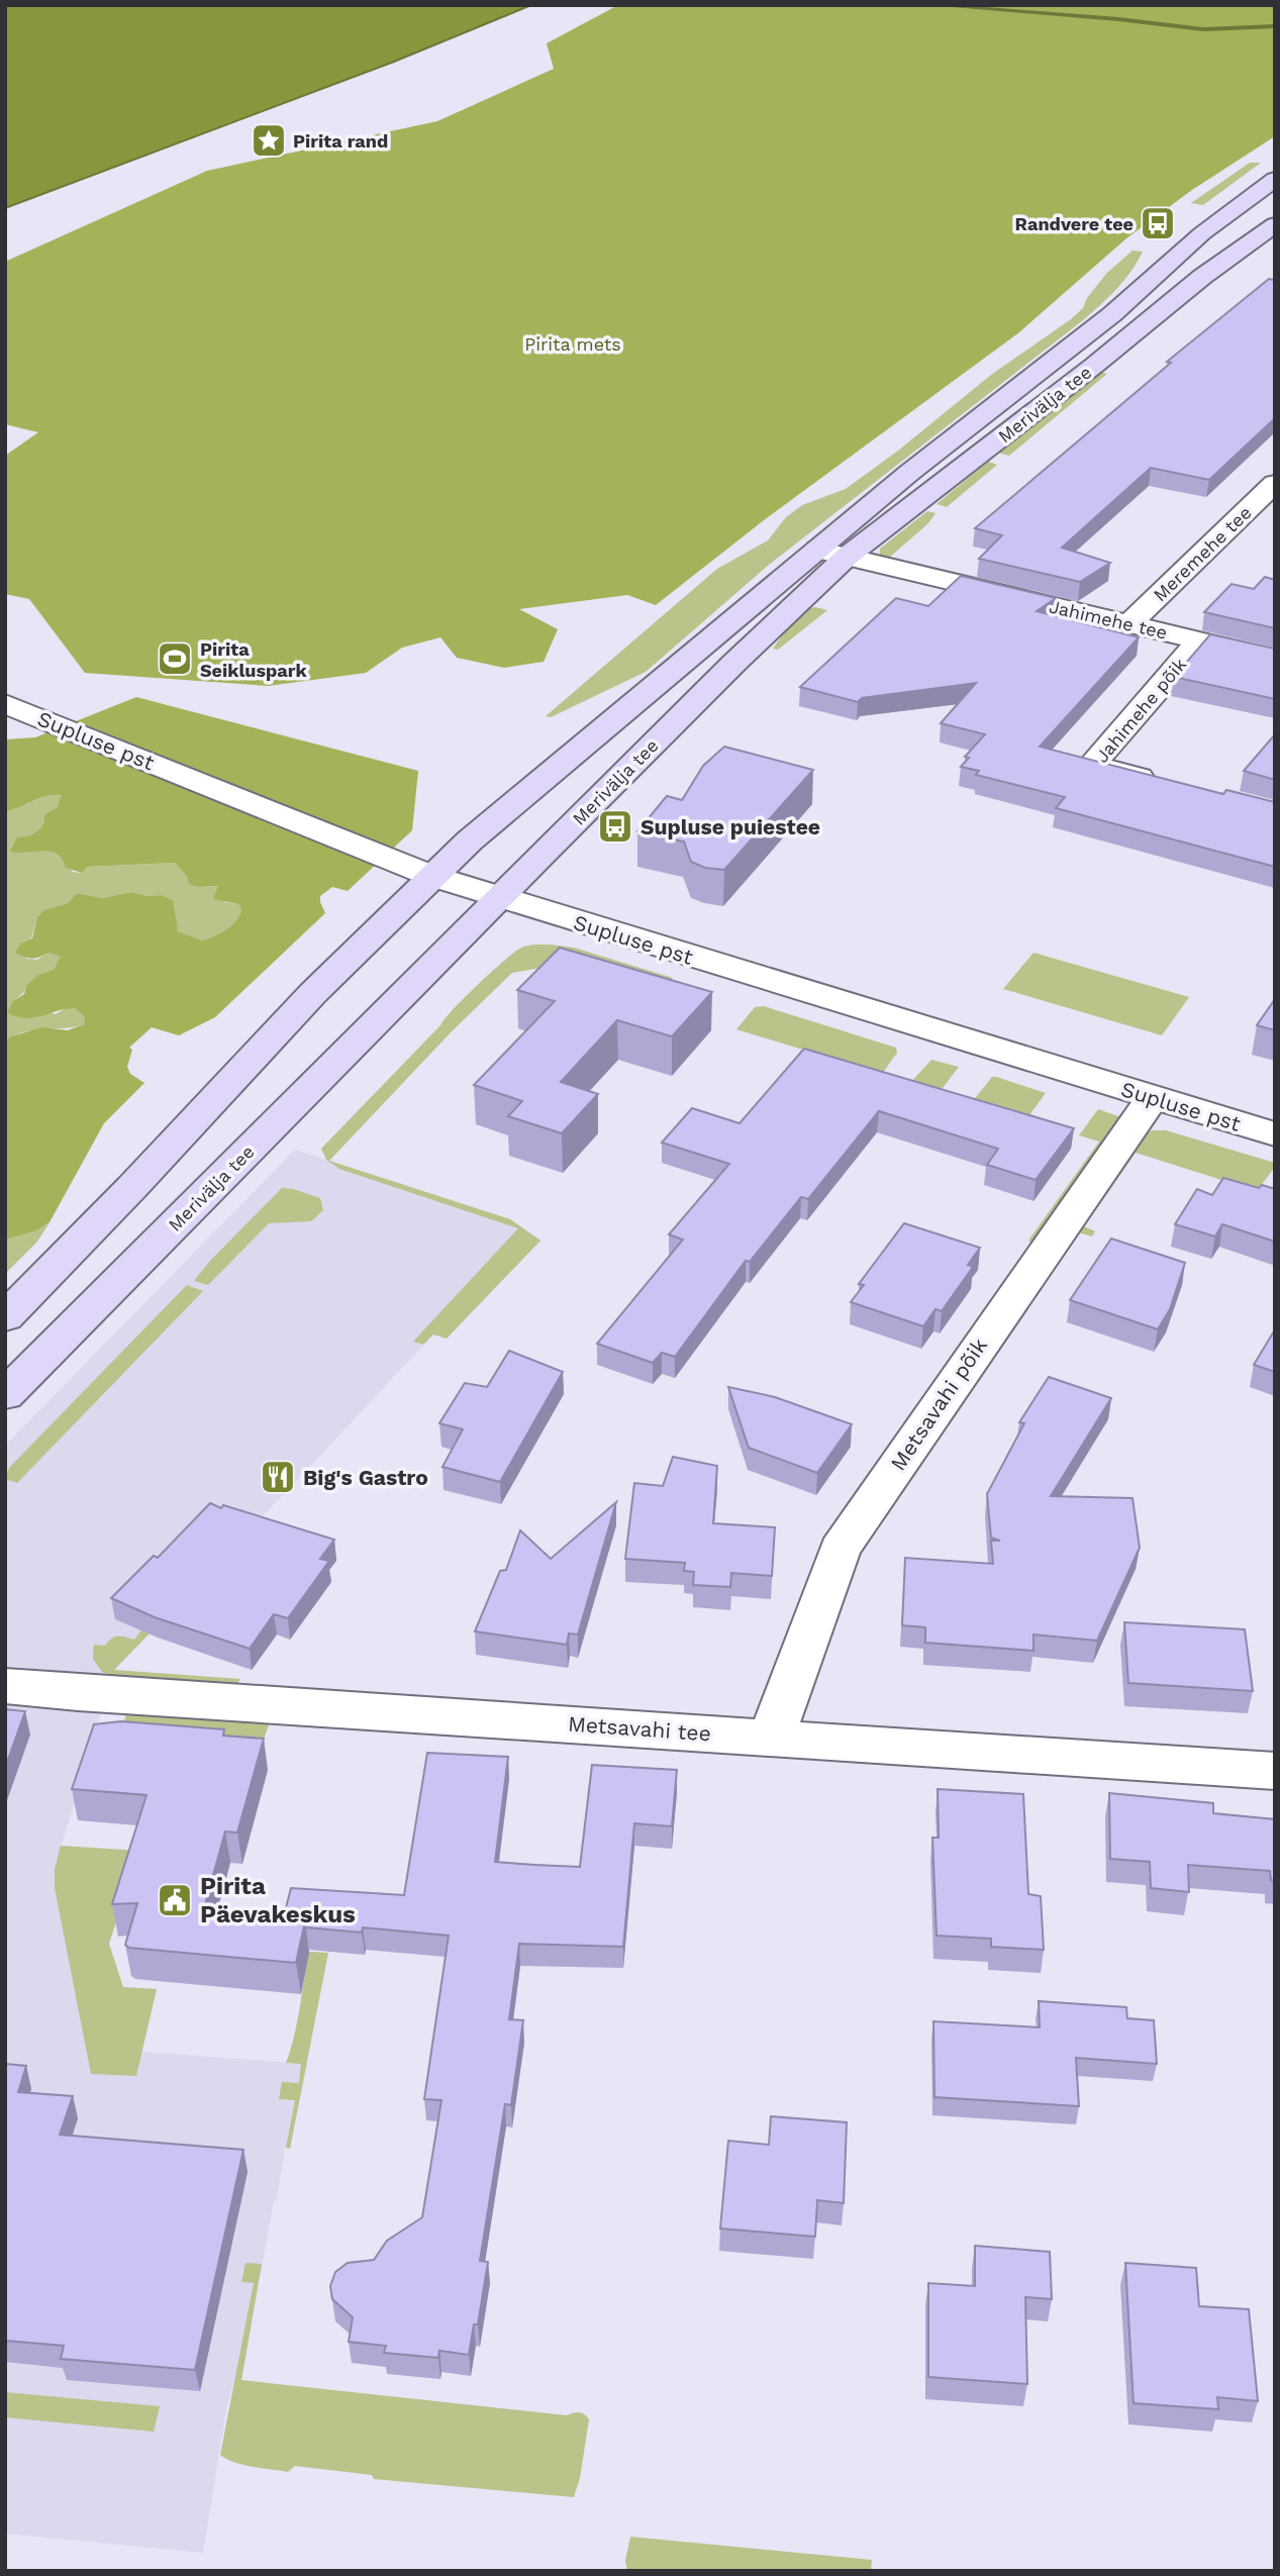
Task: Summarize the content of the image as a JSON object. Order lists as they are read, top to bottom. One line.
{"streets":{"main road":["Merivälja tee"],"street":["Meremehe tee","Jahimehe tee","Jahimehe põik","Supluse pst","Metsavahi põik","Metsavahi tee"]},"crossings":[["Merivälja tee","Jahimehe tee"],["Merivälja tee","Supluse pst"],["Meremehe tee","Jahimehe tee"],["Jahimehe tee","Jahimehe põik"],["Supluse pst","Metsavahi põik"],["Metsavahi põik","Metsavahi tee"]],"parks":["Pirita mets"],"places":{"place":["Pirita rand"],"bus stop":["Randvere tee","Supluse puiestee"],"sports":["Pirita Seikluspark"],"restaurant":["Big's Gastro"],"public building":["Pirita Päevakeskus"]}}
